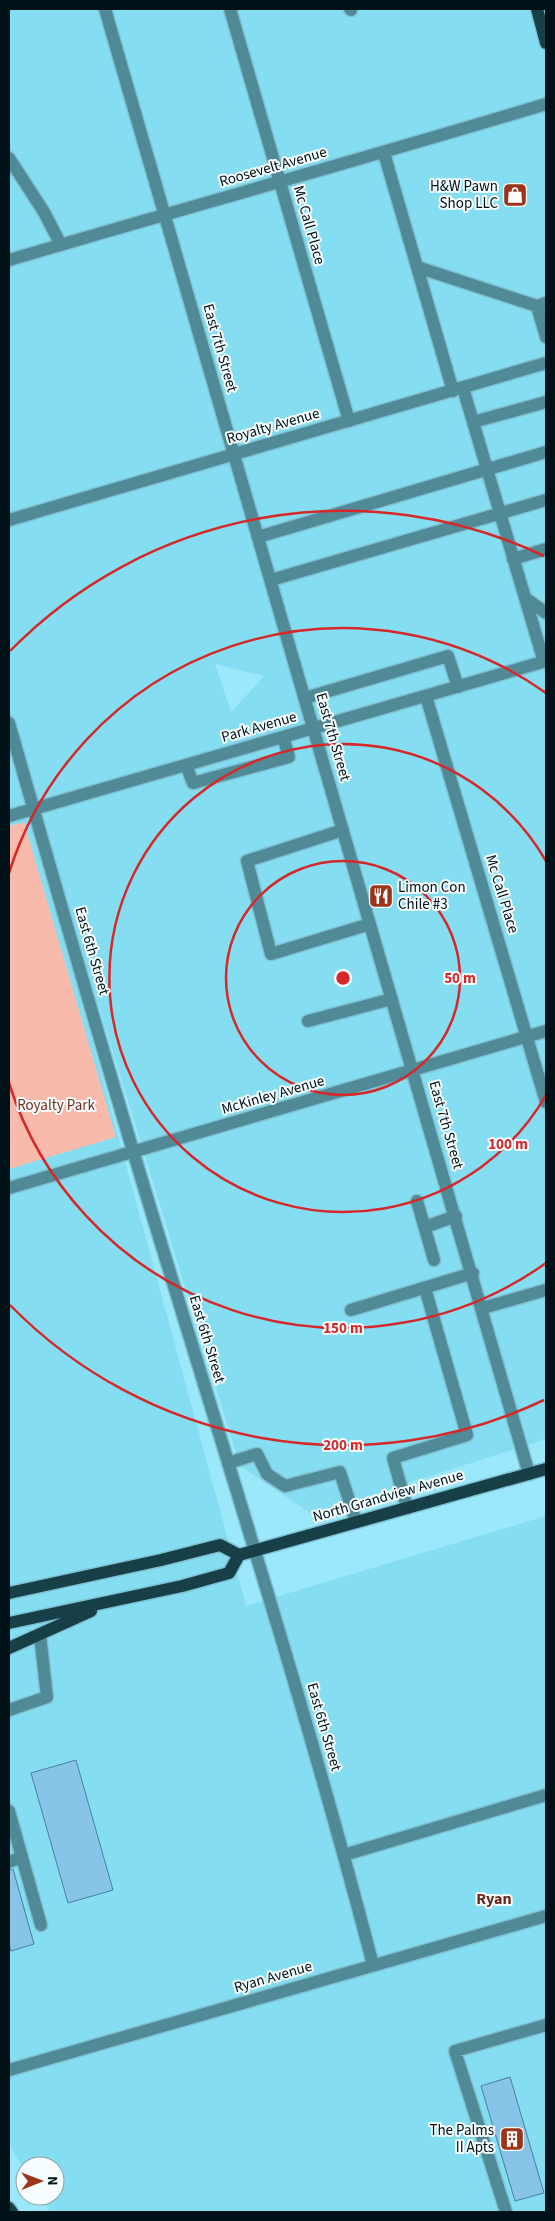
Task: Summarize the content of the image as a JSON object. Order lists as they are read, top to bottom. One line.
{"streets":{"main road":["North Grandview Avenue"],"street":["Roosevelt Avenue","Mc Call Place","East 7th Street","Royalty Avenue","Park Avenue","East 6th Street","McKinley Avenue","Ryan Avenue"]},"crossings":[["Roosevelt Avenue","Mc Call Place"],["Roosevelt Avenue","East 7th Street"],["Mc Call Place","Royalty Avenue"],["Mc Call Place","Park Avenue"],["Mc Call Place","McKinley Avenue"],["East 7th Street","Royalty Avenue"],["East 7th Street","Park Avenue"],["East 7th Street","McKinley Avenue"],["East 7th Street","North Grandview Avenue"],["Park Avenue","East 6th Street"],["East 6th Street","McKinley Avenue"],["East 6th Street","North Grandview Avenue"],["East 6th Street","Ryan Avenue"]],"districts":["Ryan"],"parks":["Royalty Park"],"places":{"shop":["H&W Pawn Shop LLC"],"restaurant":["Limon Con Chile #3"],"building":["The Palms II Apts"]},"north":"right","rings":["50 m","100 m","150 m","200 m"]}
